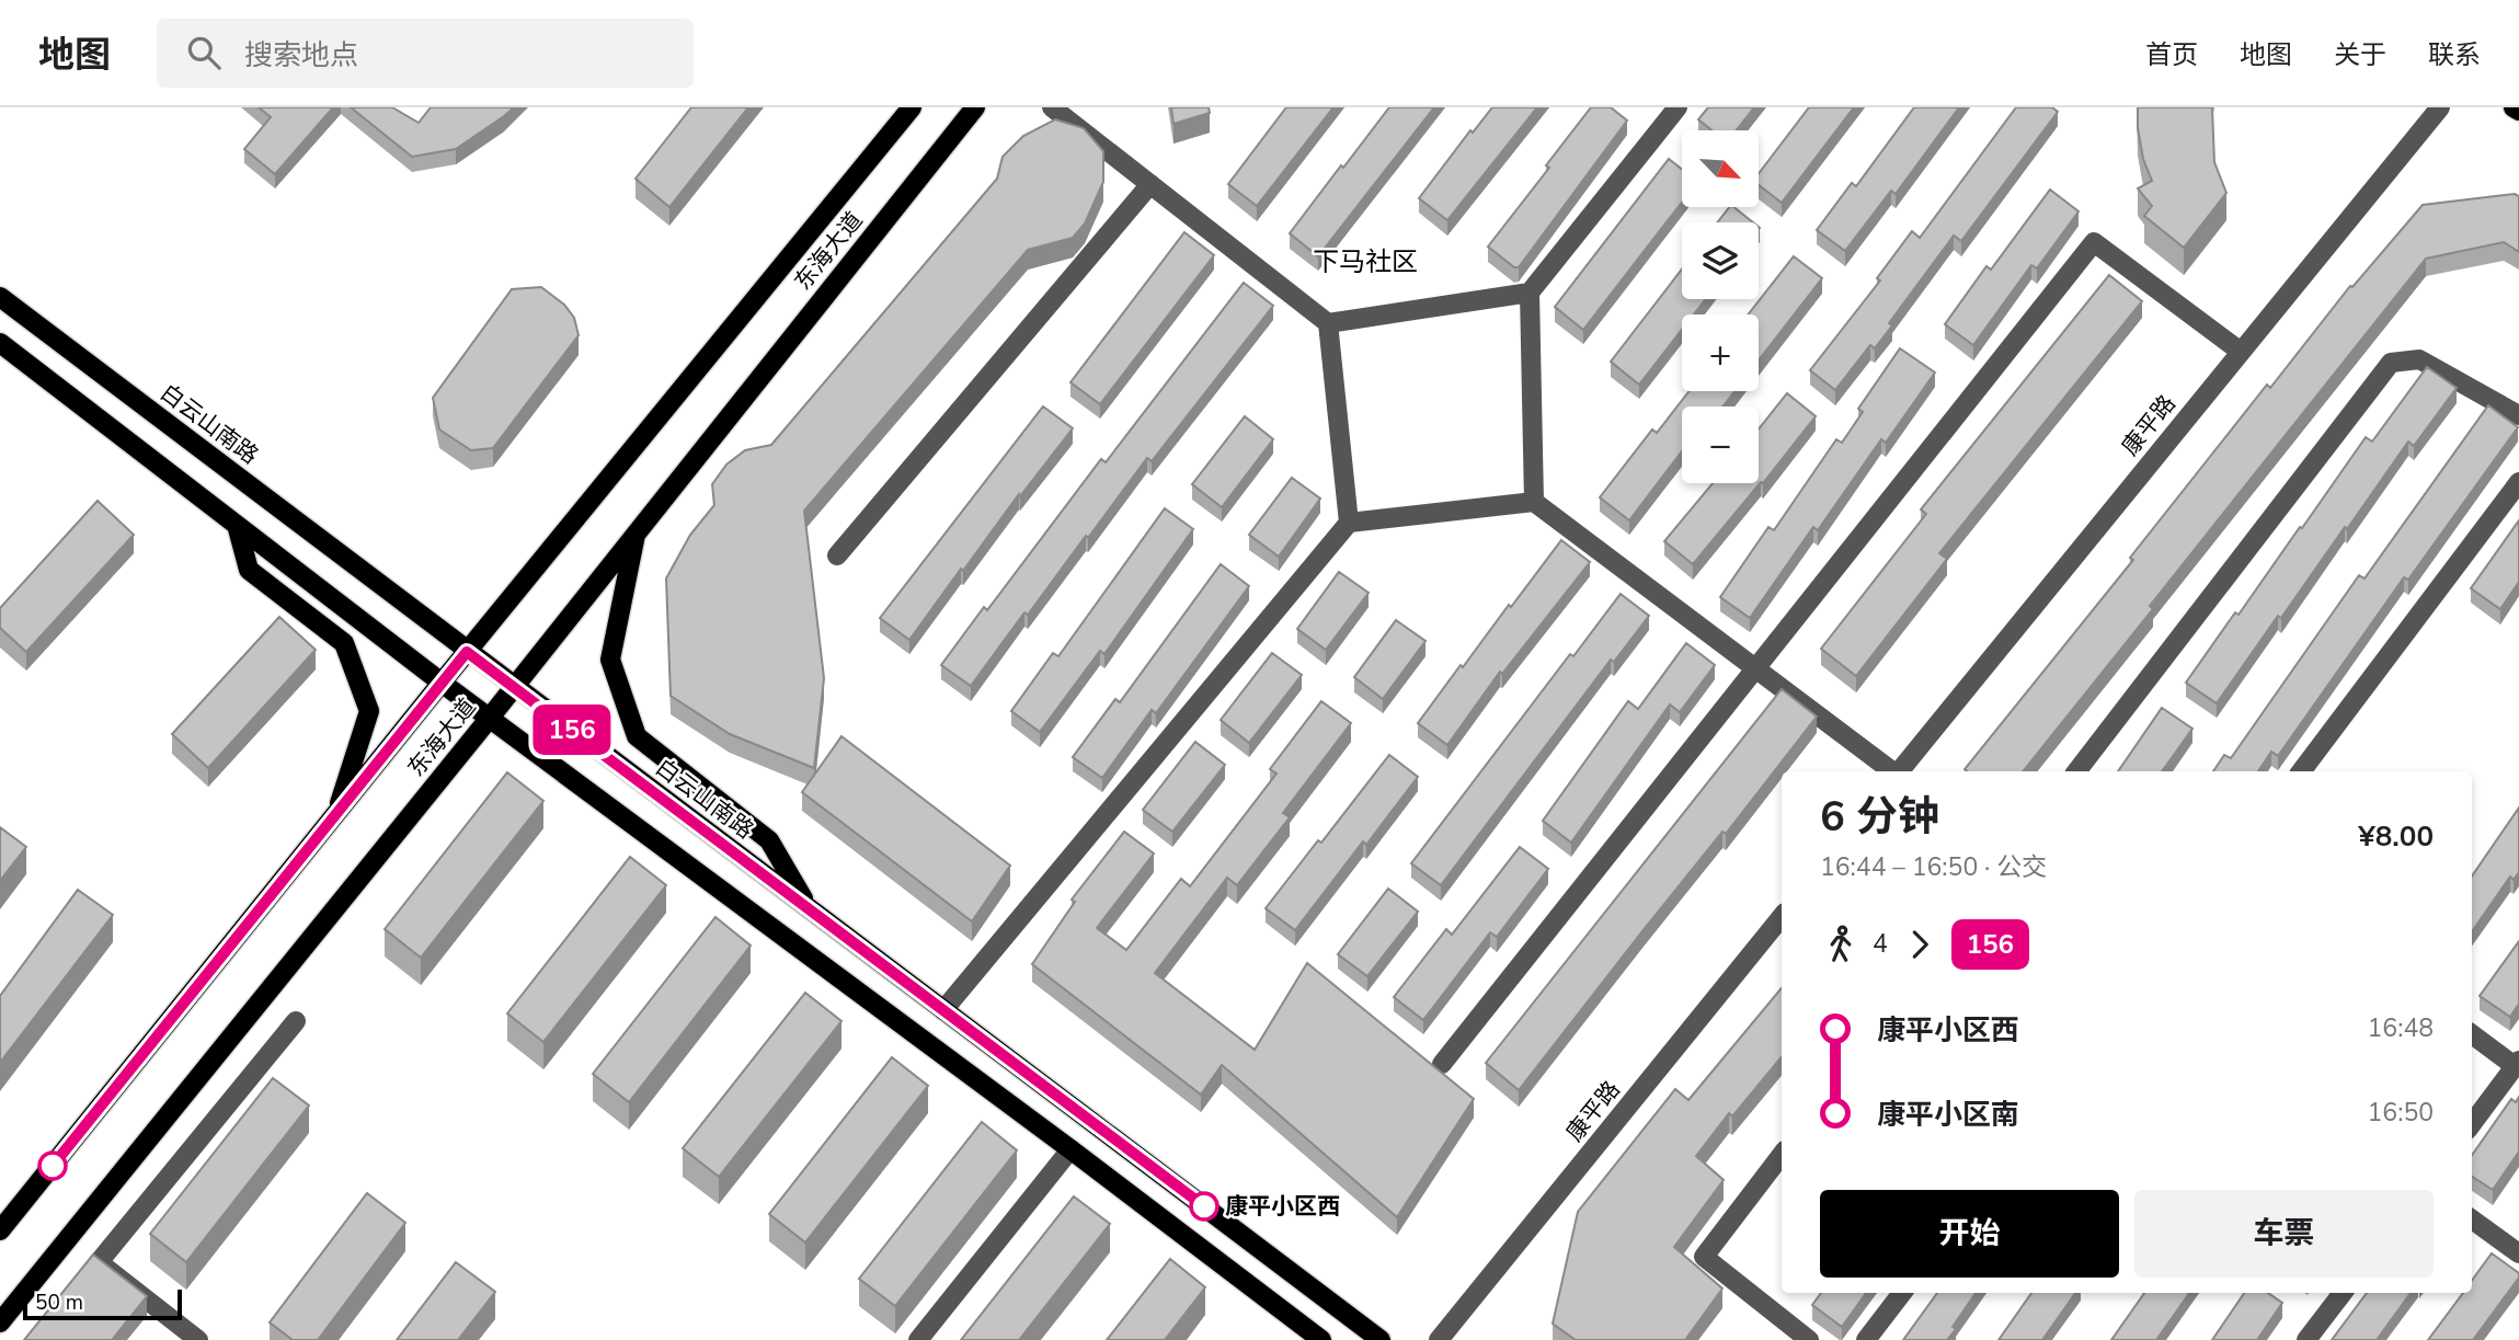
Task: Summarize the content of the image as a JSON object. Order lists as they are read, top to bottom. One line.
{"streets":{"main road":["东海大道","白云山南路"],"street":["康平路"]},"crossings":[["东海大道","白云山南路"]],"districts":["下马社区"],"places":["康平小区西"],"lines":["bus line 156"],"scale_bar":"50 m","north":"bottom right","page":{"header":"地图","search":"搜索地点","nav":["首页","地图","关于","联系"],"on_map":"156","map_buttons":["+","−"],"heading":["6 分钟","16:44 – 16:50 · 公交","¥8.00"],"legs":["4","156"],"list":[{"name":"康平小区西","value":"16:48"},{"name":"康平小区南","value":"16:50"}],"buttons":["开始","车票"],"scale":"50 m"}}
